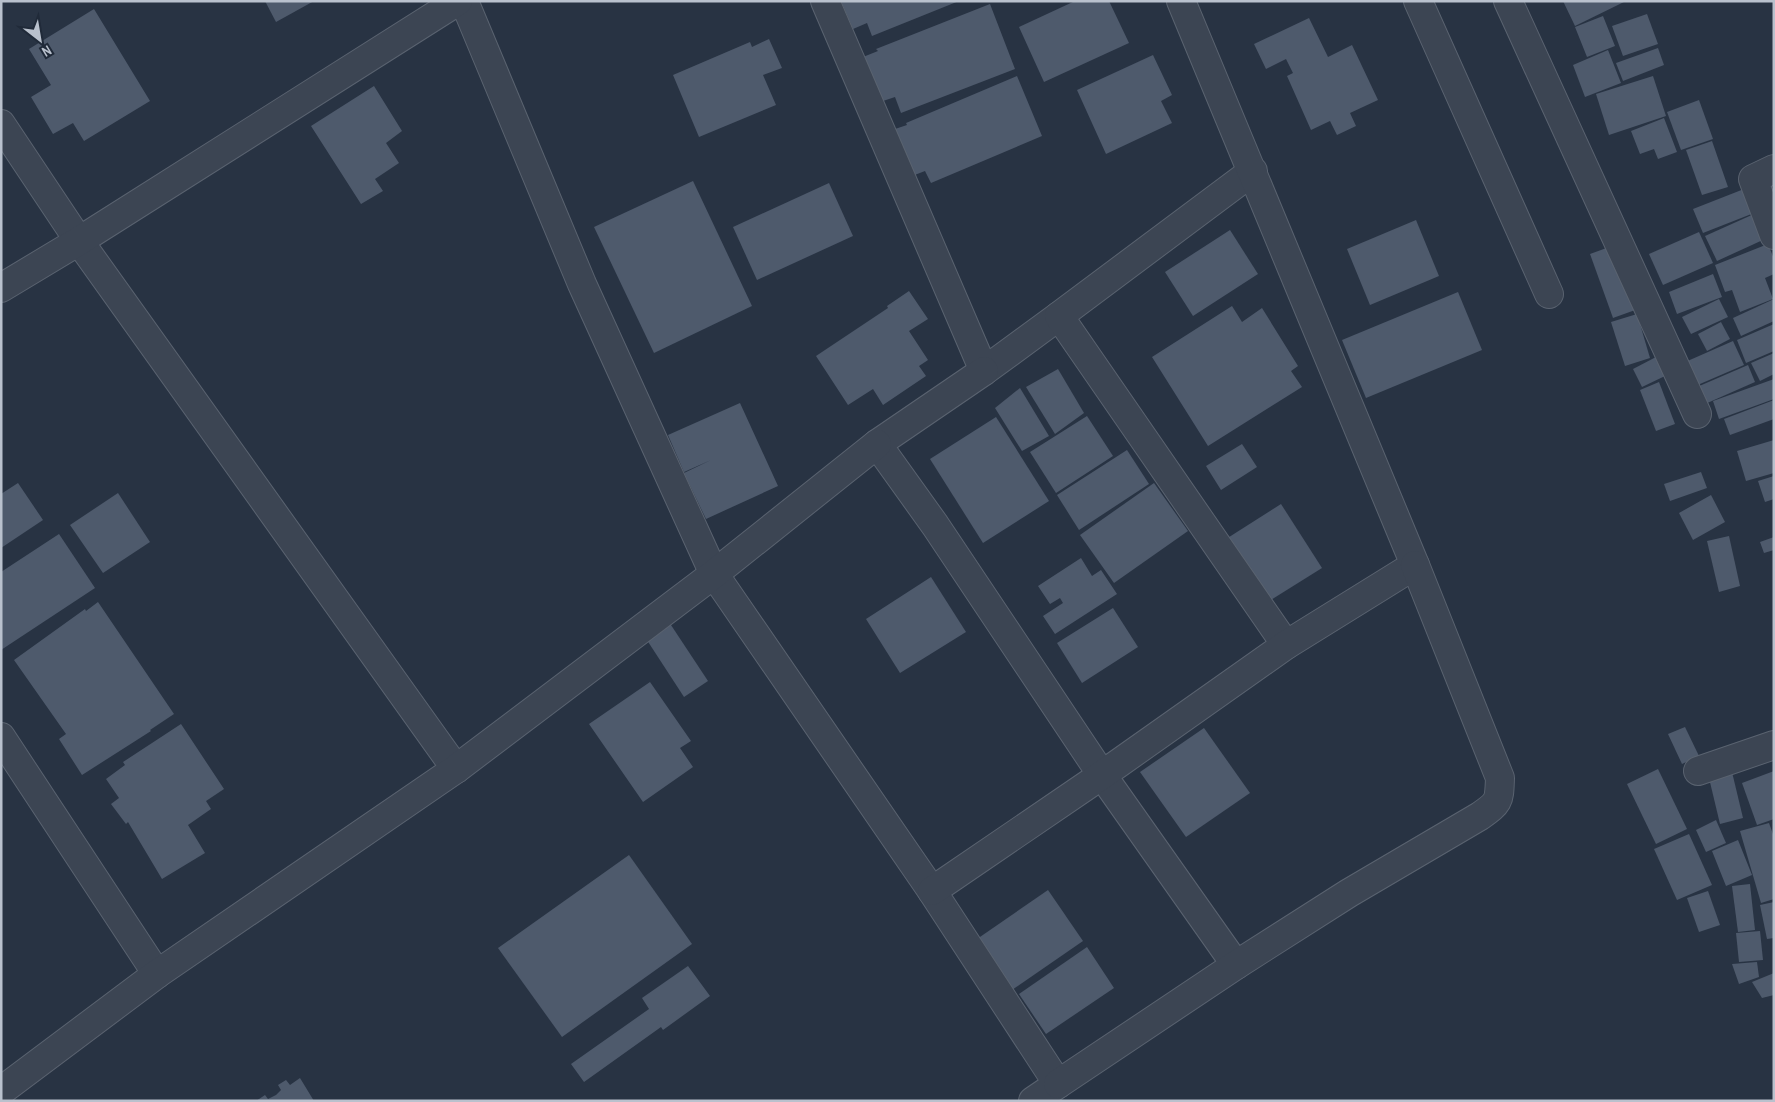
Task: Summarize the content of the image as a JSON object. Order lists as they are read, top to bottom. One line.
{"north":"bottom right"}
